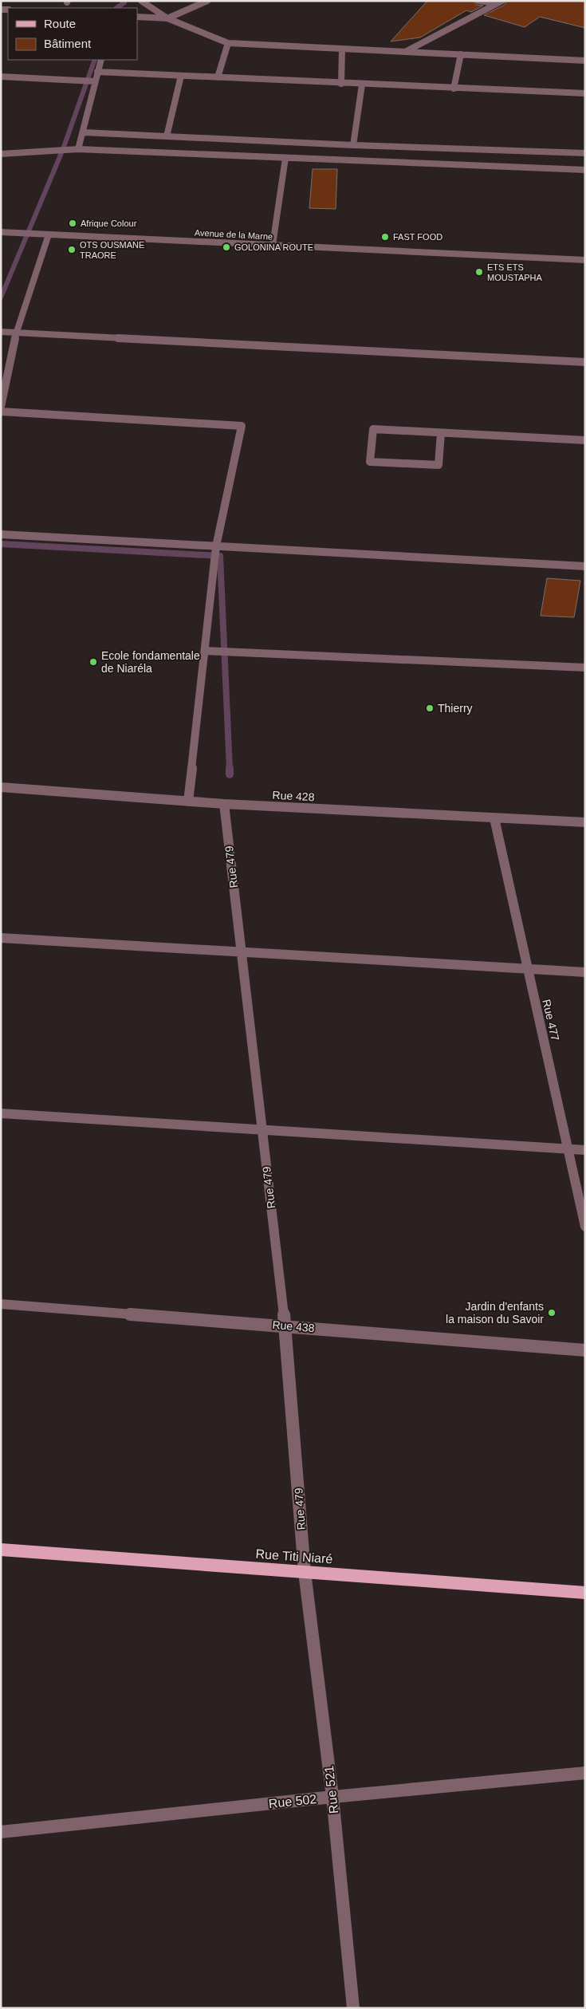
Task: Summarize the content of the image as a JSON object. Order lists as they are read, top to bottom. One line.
{"streets":{"main road":["Rue Titi Niaré"],"street":["Avenue de la Marne","Rue 428","Rue 479","Rue 477","Rue 438","Rue 521","Rue 502"]},"crossings":[["Rue 428","Rue 479"],["Rue 428","Rue 477"],["Rue 479","Rue 438"],["Rue 479","Rue Titi Niaré"],["Rue 479","Rue 521"],["Rue Titi Niaré","Rue 521"],["Rue 521","Rue 502"]],"places":["Afrique Colour","FAST FOOD","GOLONINA ROUTE","OTS OUSMANE TRAORE","ETS ETS MOUSTAPHA","Ecole fondamentale de Niaréla","Thierry","Jardin d'enfants la maison du Savoir"],"legend":["Route","Bâtiment"]}
